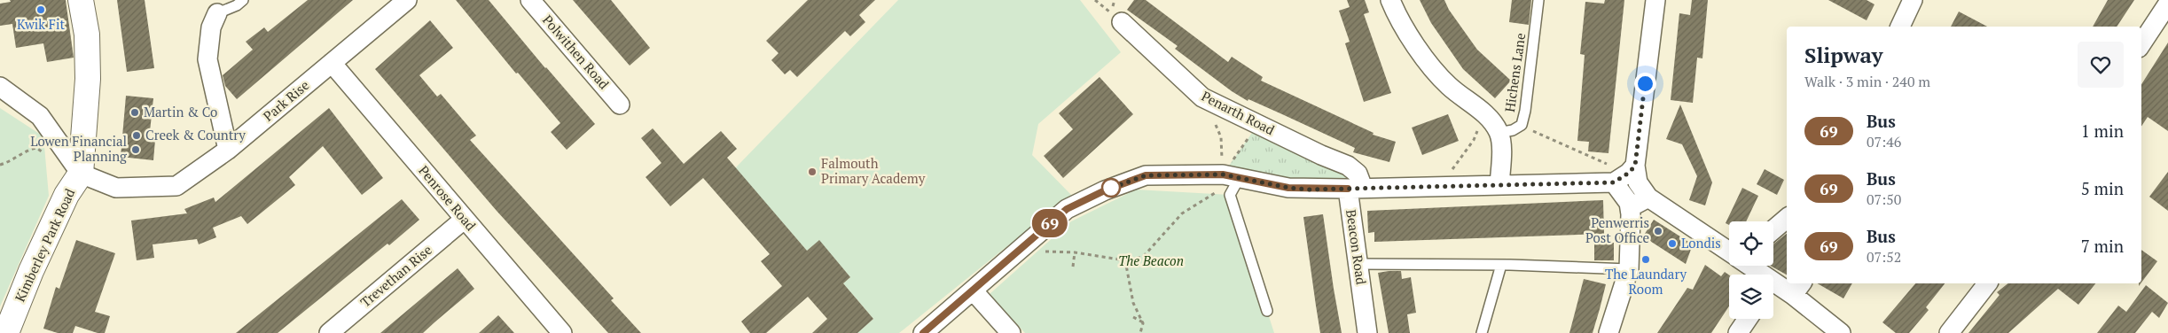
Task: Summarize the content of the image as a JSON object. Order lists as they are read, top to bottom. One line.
{"streets":{"street":["Polwithen Road","Park Rise","Penarth Road","Penrose Road","Kimberley Park Road","Beacon Road","Trevethan Rise"],"lane":["Hichens Lane"]},"crossings":[["Park Rise","Penrose Road"],["Park Rise","Kimberley Park Road"],["Penarth Road","Beacon Road"],["Penrose Road","Trevethan Rise"]],"parks":["The Beacon"],"places":["Kwik Fit","Martin & Co","Creek & Country","Lowen Financial Planning","Falmouth Primary Academy","Penwerris Post Office","Londis","The Laundary Room"],"lines":["bus line 69"],"page":{"on_map":"69","heading":["Slipway","Walk · 3 min · 240 m"],"list":[{"mark":"69","name":"Bus","note":"07:46","value":"1 min"},{"mark":"69","name":"Bus","note":"07:50","value":"5 min"},{"mark":"69","name":"Bus","note":"07:52","value":"7 min"}]}}
